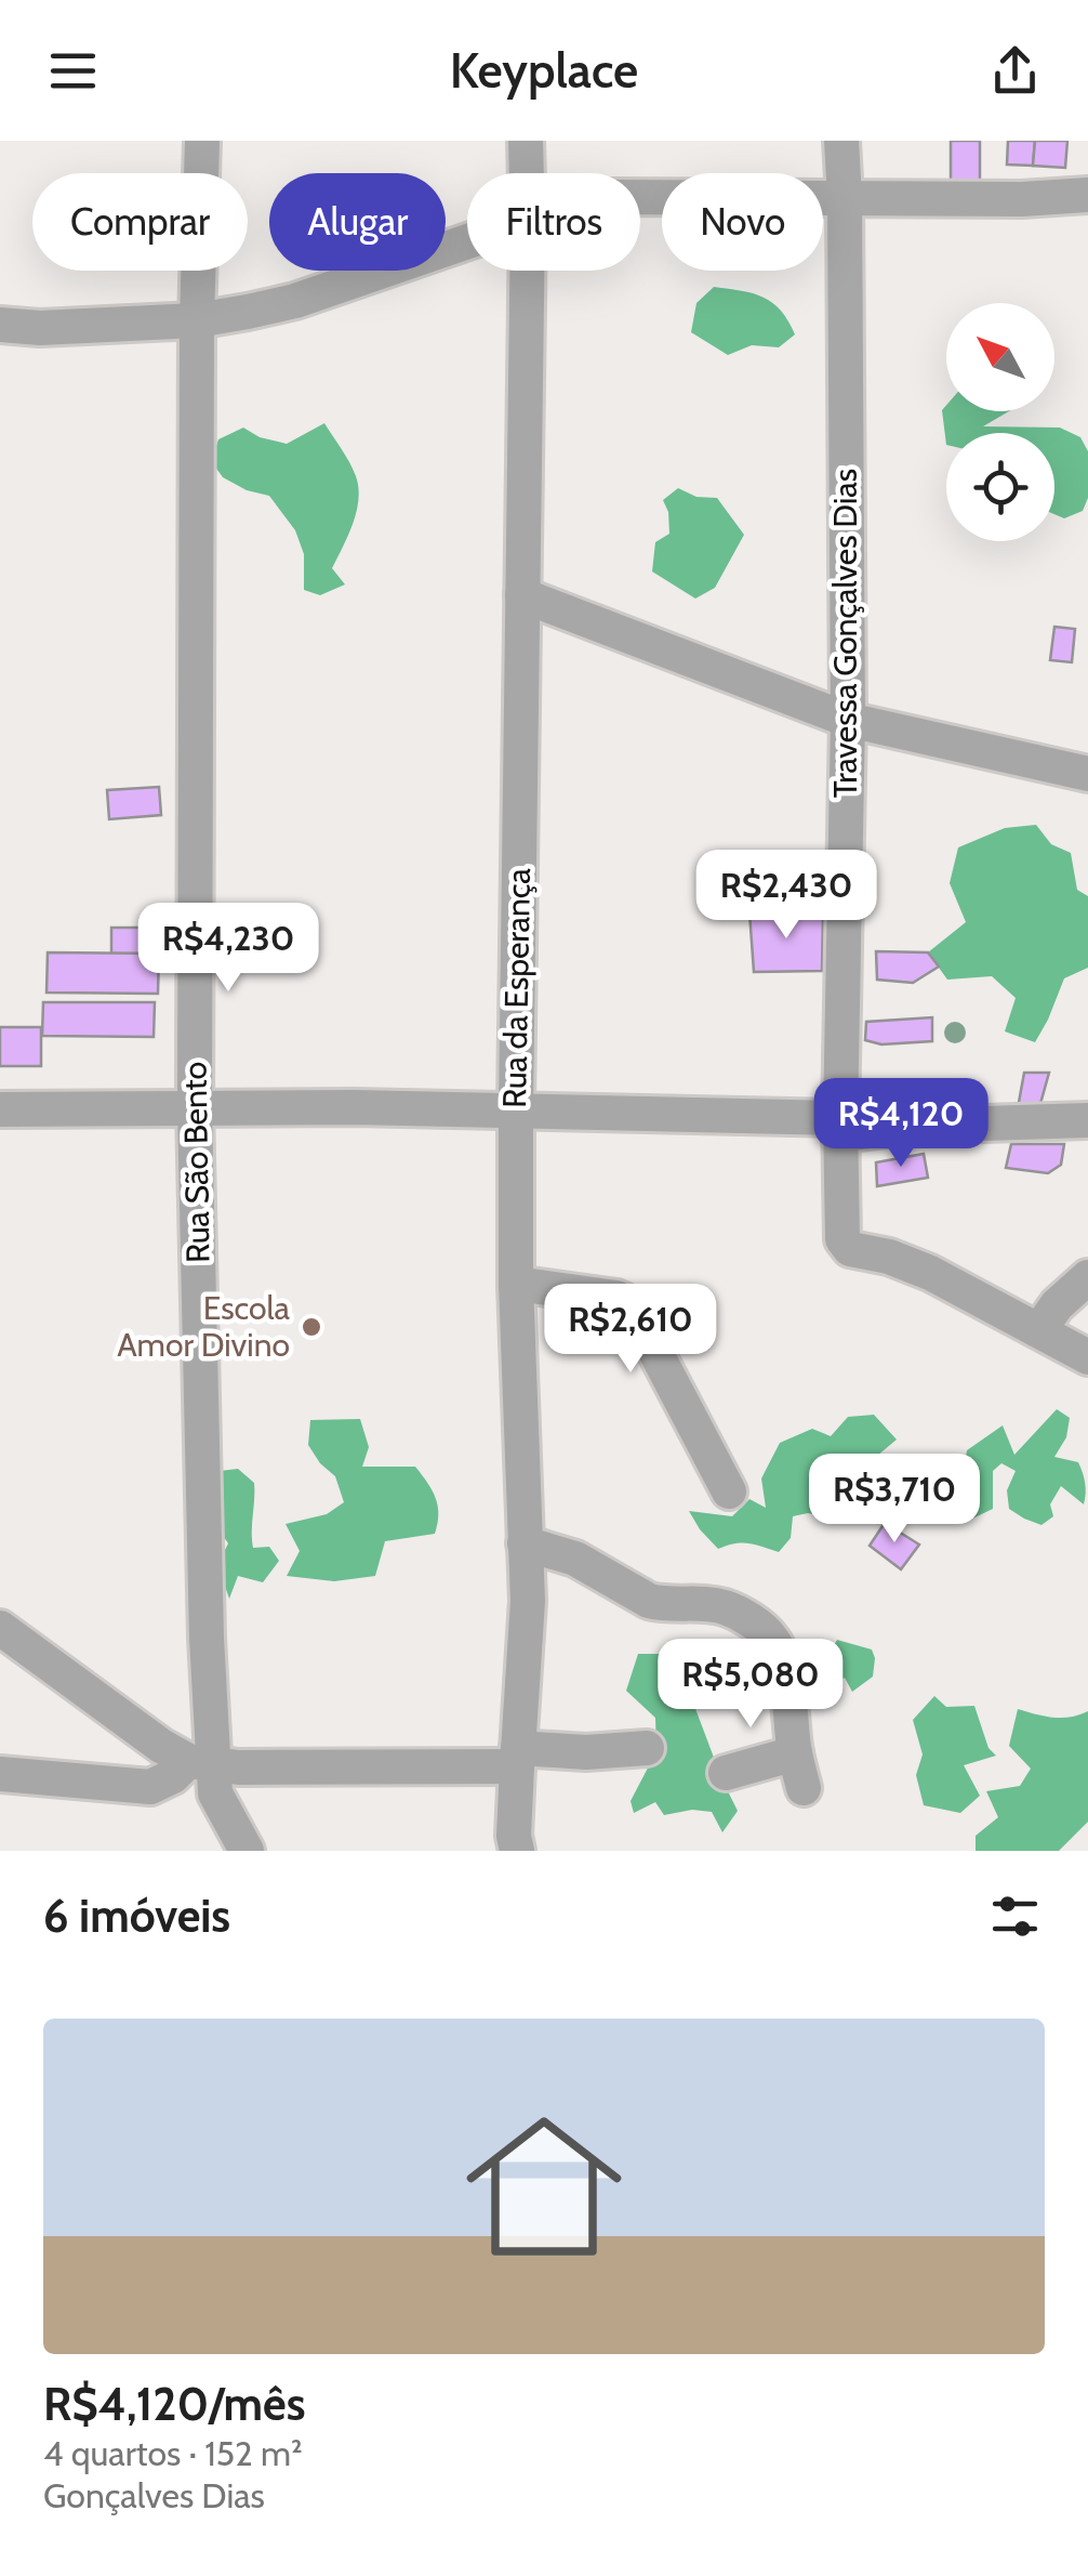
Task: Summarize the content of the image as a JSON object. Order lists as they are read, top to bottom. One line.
{"streets":{"street":["Travessa Gonçalves Dias","Rua da Esperança","Rua São Bento"]},"places":["Escola Amor Divino"],"north":"top left","page":{"header":"Keyplace","chip":["Comprar","Alugar","Filtros","Novo"],"price":["R$2,430","R$4,230","R$4,120","R$2,610","R$3,710","R$5,080"],"heading":"6 imóveis","list":[{"name":"R$4,120/mês","note":"4 quartos · 152 m² · Gonçalves Dias"}]}}
